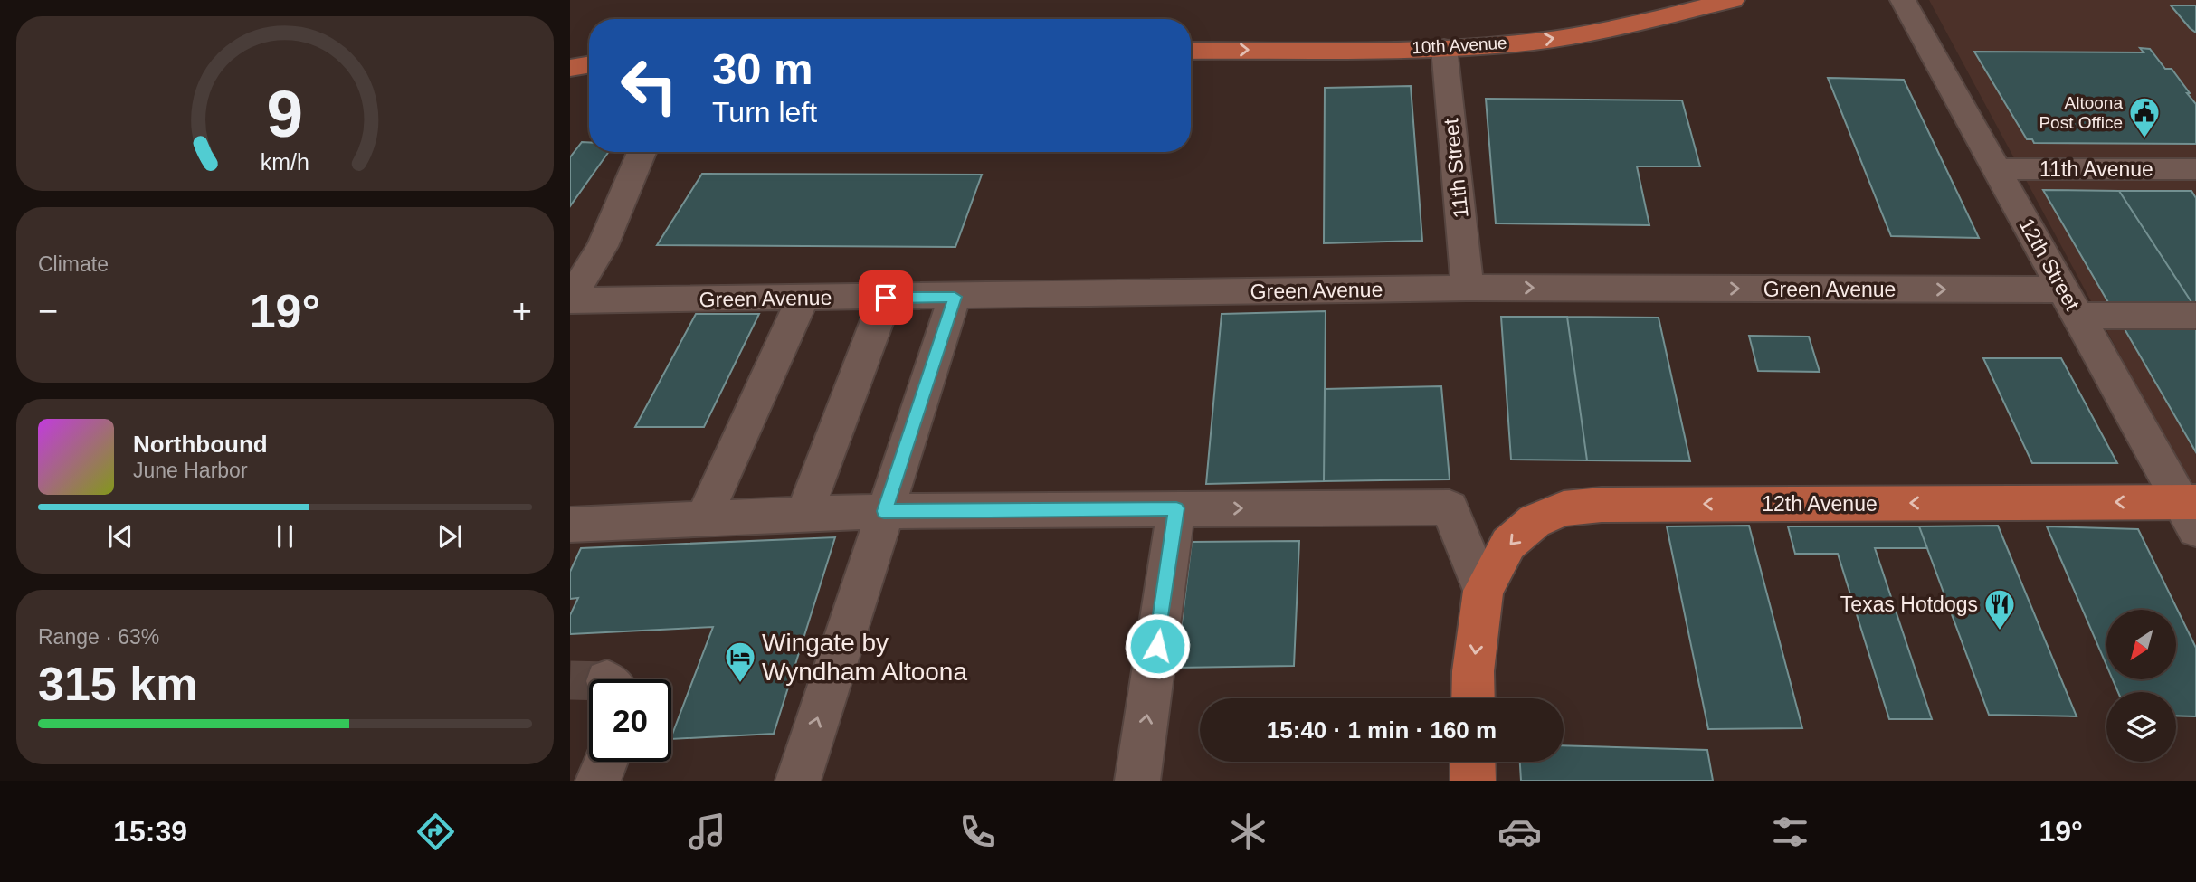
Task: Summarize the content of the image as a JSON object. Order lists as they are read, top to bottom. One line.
{"streets":{"main road":["10th Avenue","12th Avenue"],"street":["11th Street","11th Avenue","12th Street","Green Avenue"]},"crossings":[["10th Avenue","11th Street"],["11th Street","Green Avenue"],["11th Avenue","12th Street"],["12th Street","Green Avenue"],["12th Street","12th Avenue"]],"one_way":["10th Avenue","Green Avenue","12th Avenue"],"places":{"public building":["Altoona Post Office"],"restaurant":["Texas Hotdogs"],"hotel":["Wingate by Wyndham Altoona"]},"north":"bottom left","page":{"turn":["30 m","Turn left"],"tile":["Climate",["Range · 63%","315 km"]],"heat":["−","19°","+"],"song":["Northbound","June Harbor"],"limit":"20","trip":"15:40 · 1 min · 160 m","tabs":["15:39","19°"],"gauge":["9","km/h"]}}
